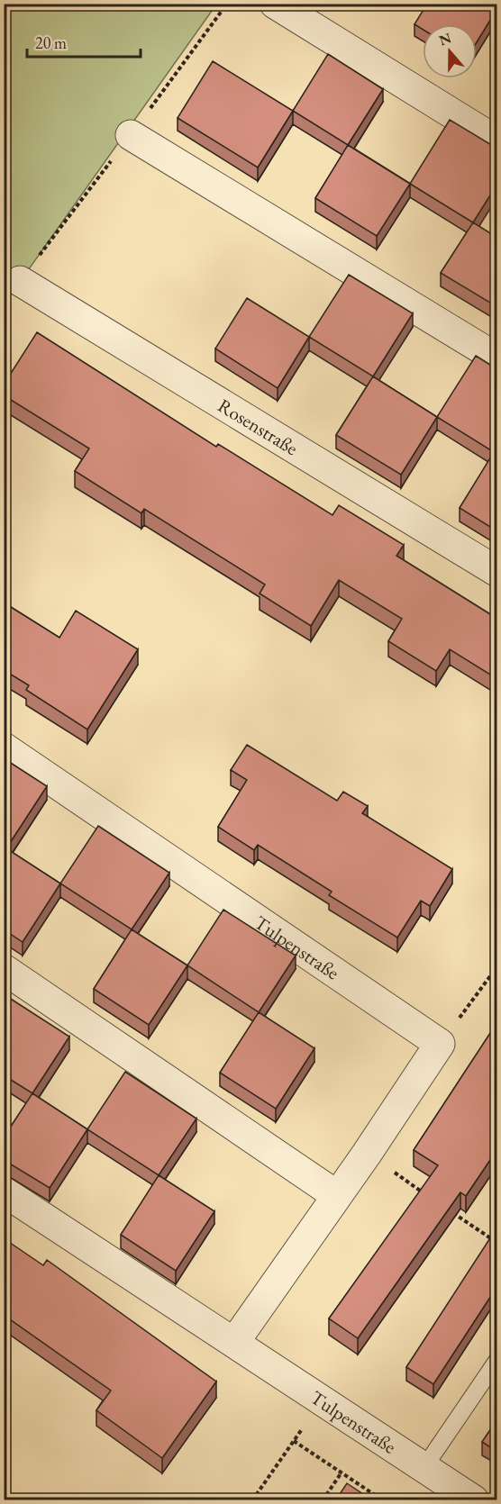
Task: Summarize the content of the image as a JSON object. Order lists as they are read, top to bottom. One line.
{"streets":{"street":["Rosenstraße","Tulpenstraße"]},"scale_bar":"20 m","north":"top"}
